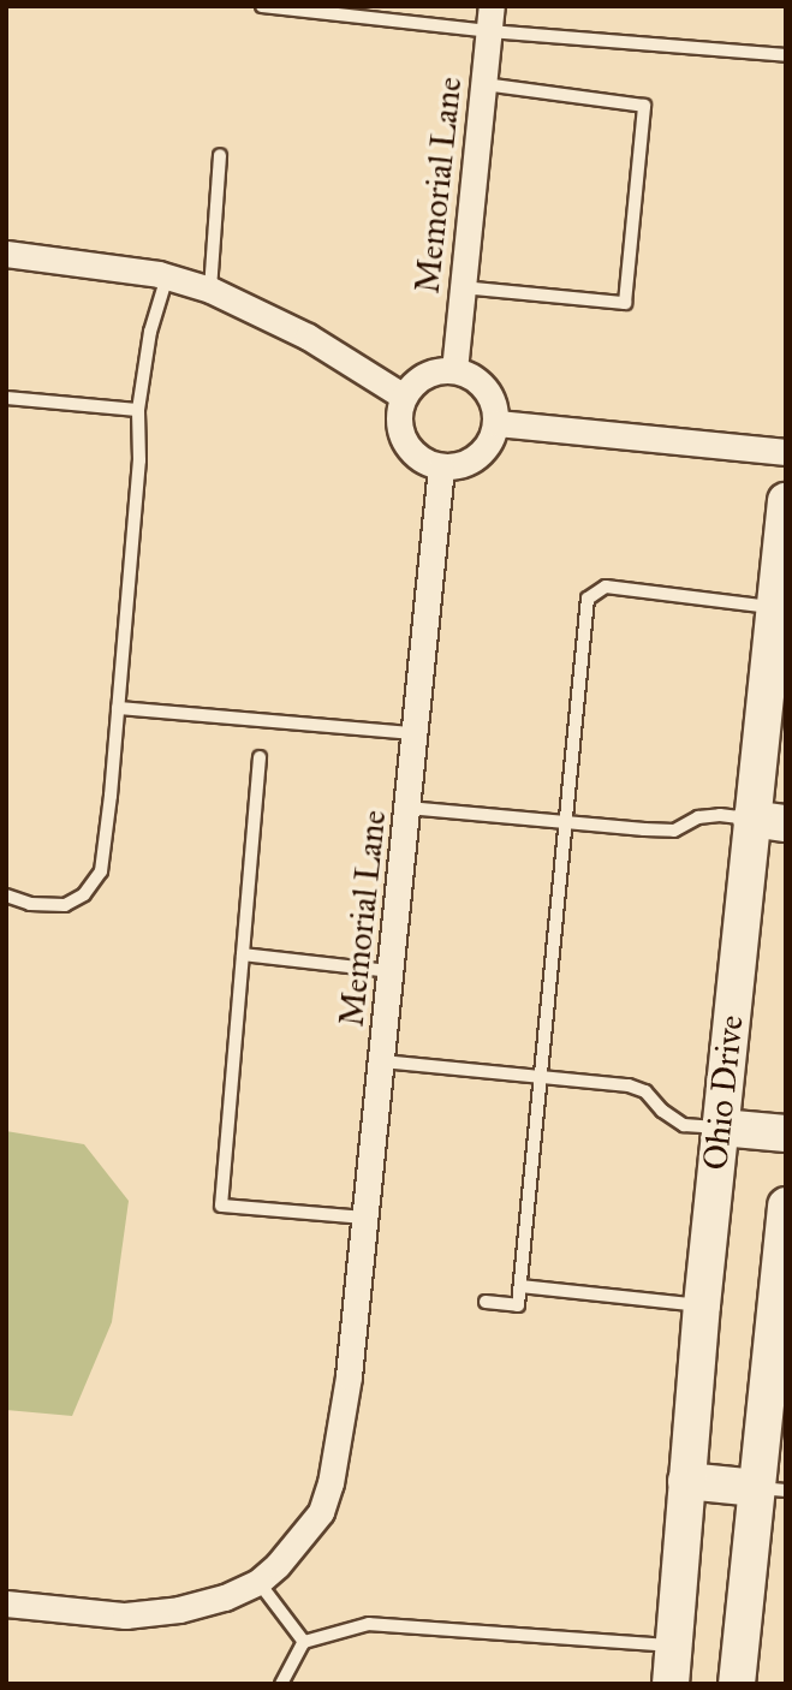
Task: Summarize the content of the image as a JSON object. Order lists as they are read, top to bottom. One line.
{"streets":{"main road":["Ohio Drive"],"street":["Memorial Lane"]}}
